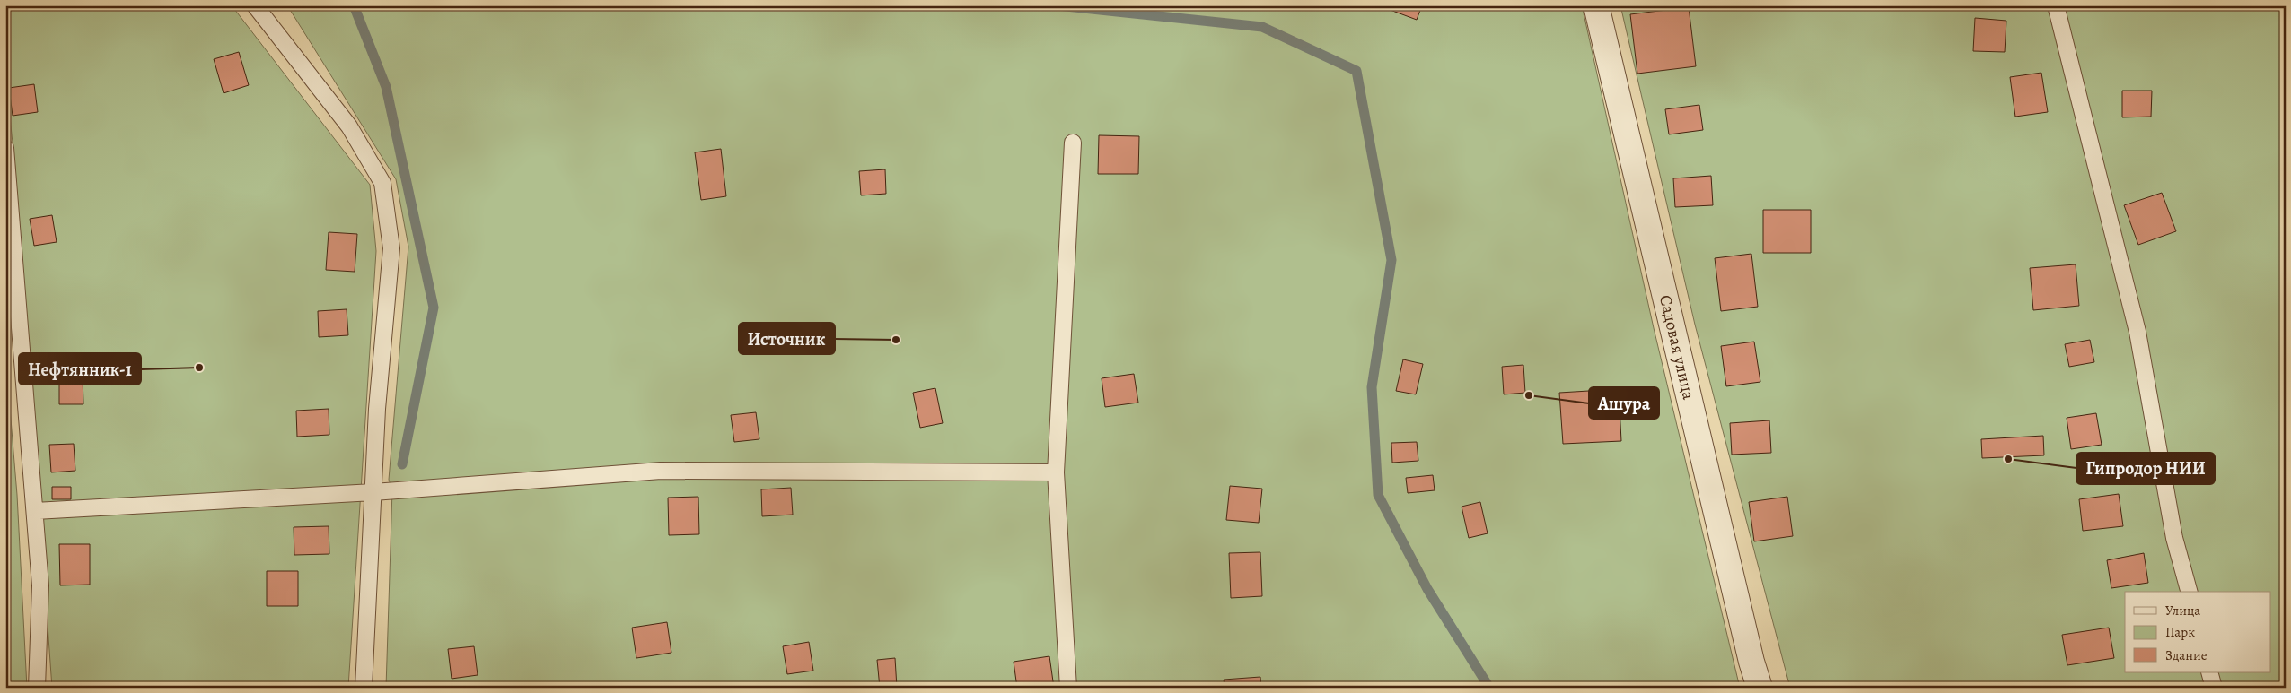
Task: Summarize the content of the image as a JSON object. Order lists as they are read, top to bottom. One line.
{"streets":{"street":["Садовая улица"]},"places":["Источник","Нефтянник-1","Ашура","Гипродор НИИ"],"legend":["Улица","Парк","Здание"]}
